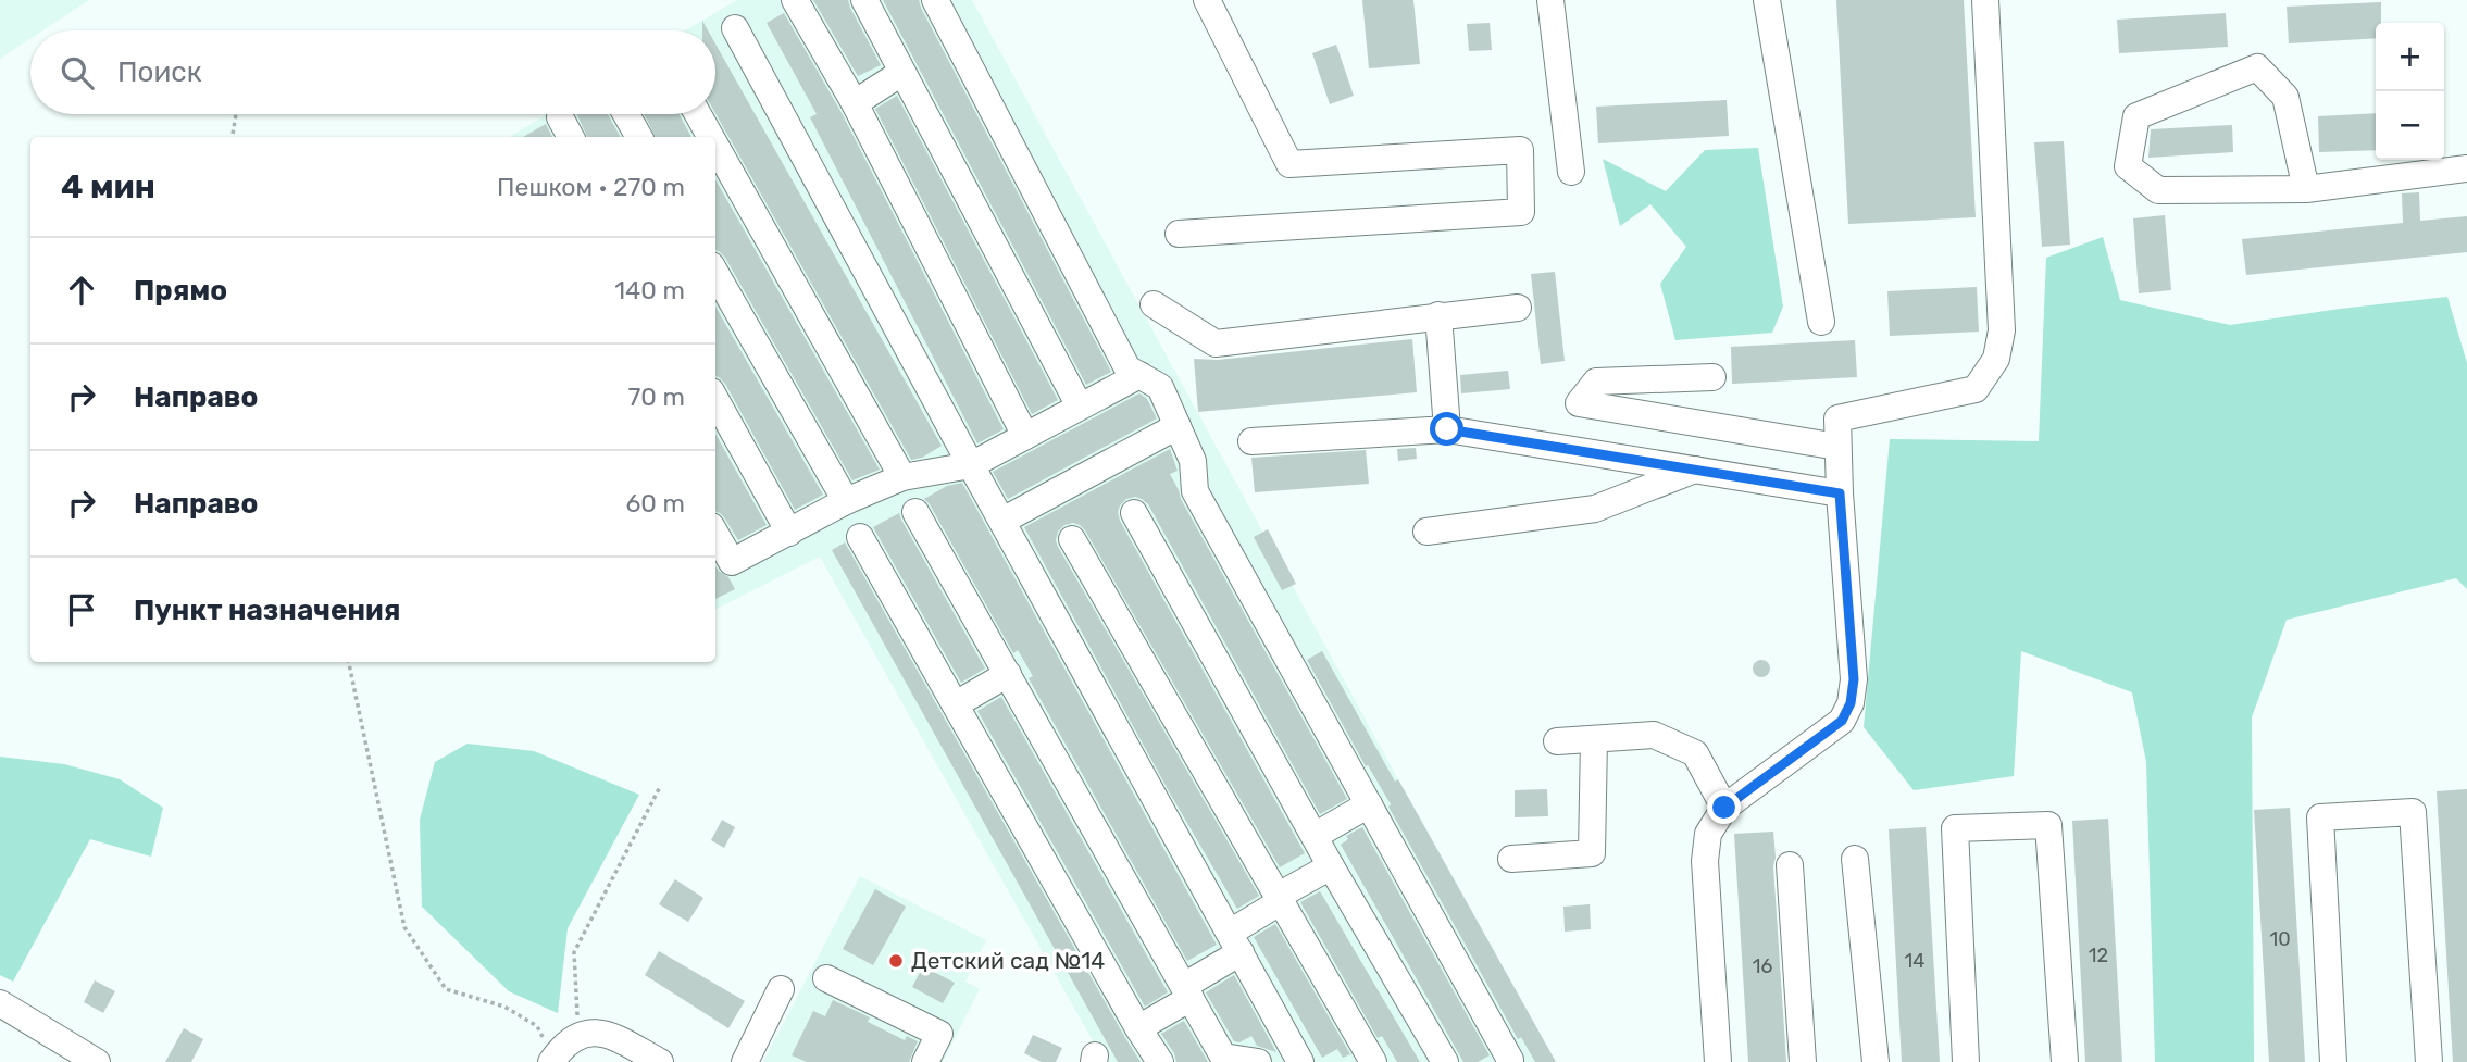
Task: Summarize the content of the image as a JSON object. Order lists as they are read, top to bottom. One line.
{"places":["Детский сад №14"],"house_numbers":["10","12","14","16"],"page":{"map_buttons":["+","−"],"search":"Поиск","heading":["4 мин","Пешком · 270 m"],"list":[["Прямо","140 m"],["Направо","70 m"],["Направо","60 m"],"Пункт назначения"]}}
